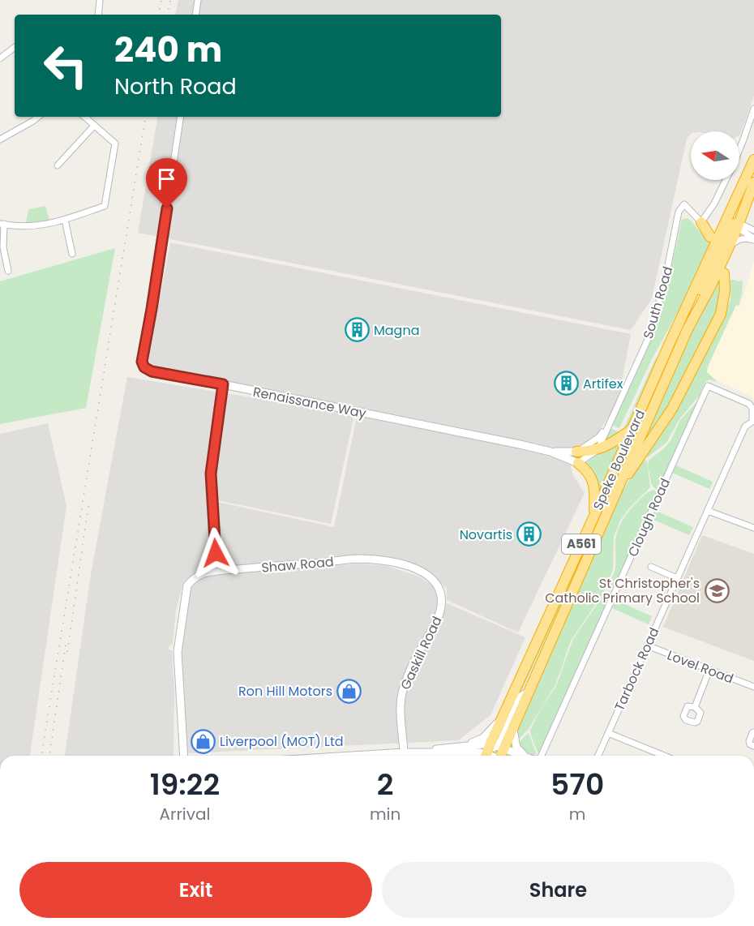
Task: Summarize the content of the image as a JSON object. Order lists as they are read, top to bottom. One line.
{"streets":{"highway":["Speke Boulevard","A561"],"street":["South Road","Renaissance Way","Clough Road","Shaw Road","Gaskill Road","Lovel Road","Tarbock Road"]},"crossings":[["Speke Boulevard","A561"],["Clough Road","Tarbock Road"],["Shaw Road","Gaskill Road"],["Lovel Road","Tarbock Road"]],"places":{"building":["Magna","Artifex","Novartis"],"school or university":["St Christopher's Catholic Primary School"],"shop":["Ron Hill Motors","Liverpool (MOT) Ltd"]},"north":"left","page":{"turn":["240 m","North Road"],"eta":["19:22","Arrival","2","min","570","m"],"buttons":["Exit","Share"]}}
